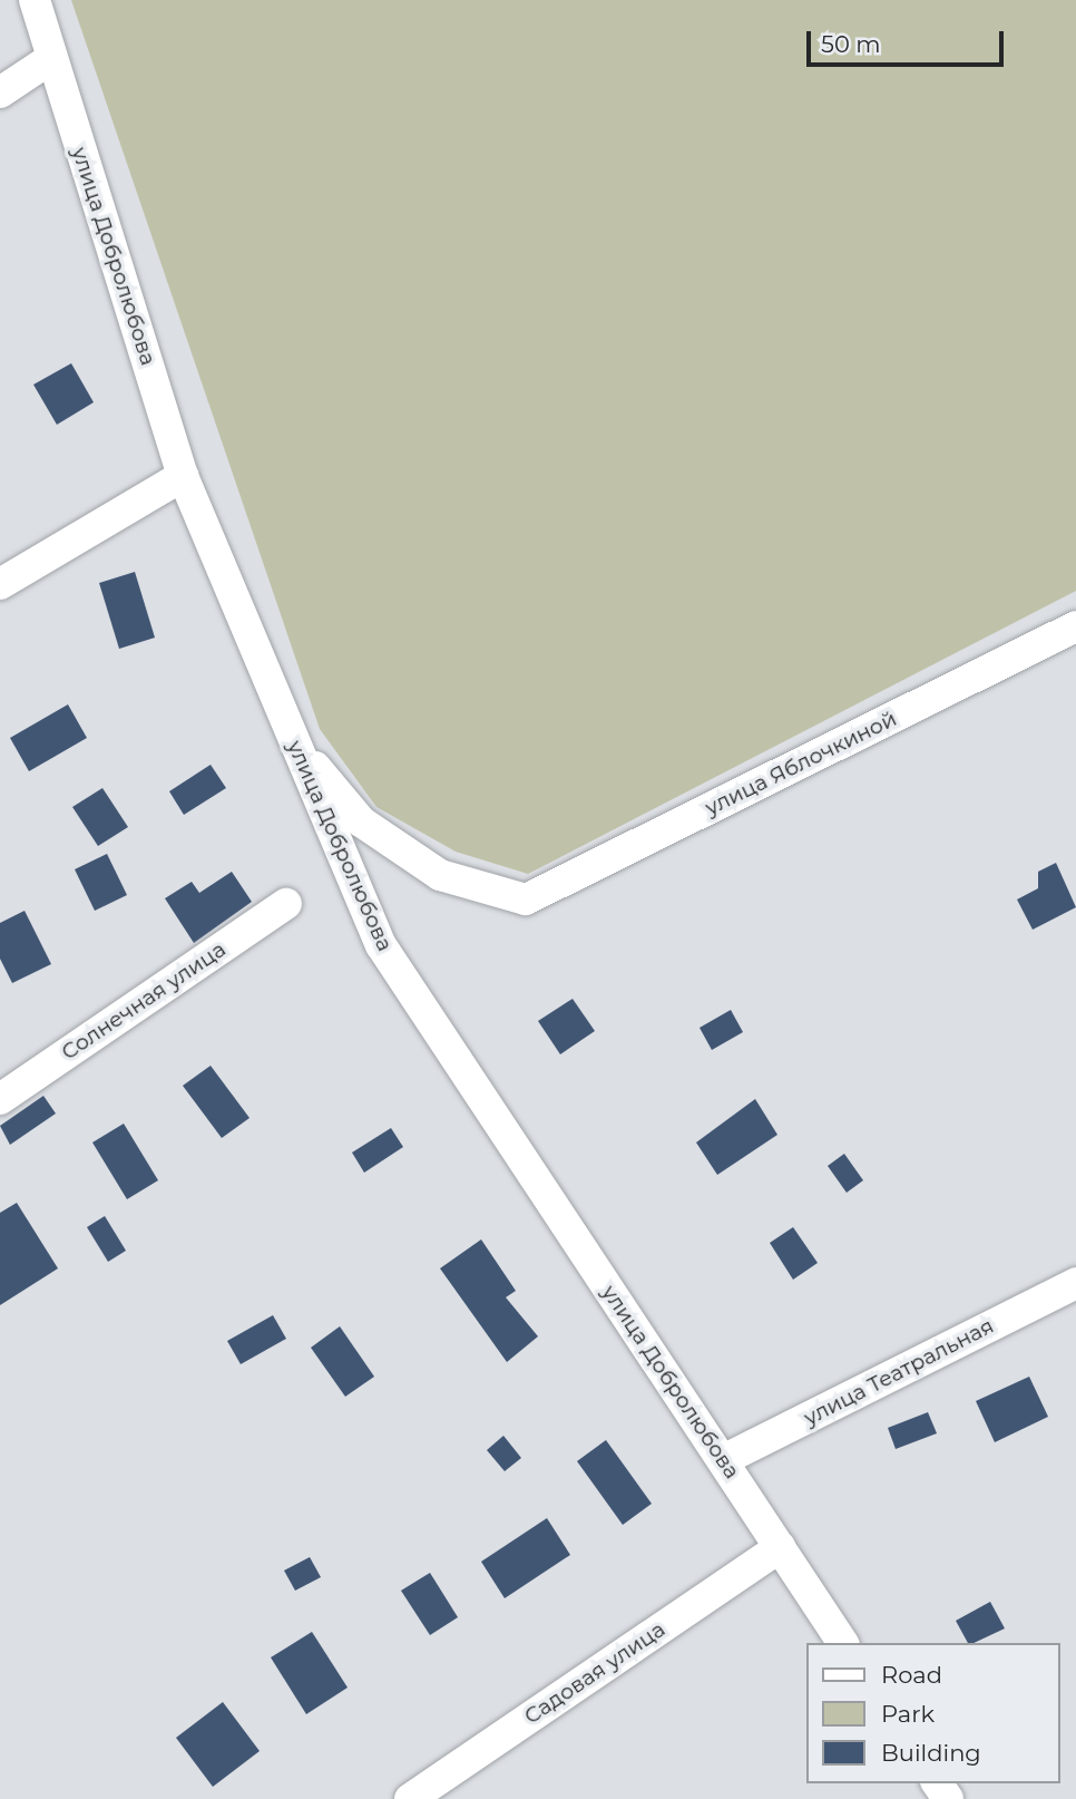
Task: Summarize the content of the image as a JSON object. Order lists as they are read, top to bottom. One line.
{"streets":{"street":["улица Добролюбова","улица Яблочкиной","Солнечная улица","улица Театральная","Садовая улица"]},"crossings":[["улица Добролюбова","улица Яблочкиной"],["улица Добролюбова","улица Театральная"],["улица Добролюбова","Садовая улица"]],"legend":["Road","Park","Building"],"scale_bar":"50 m"}
